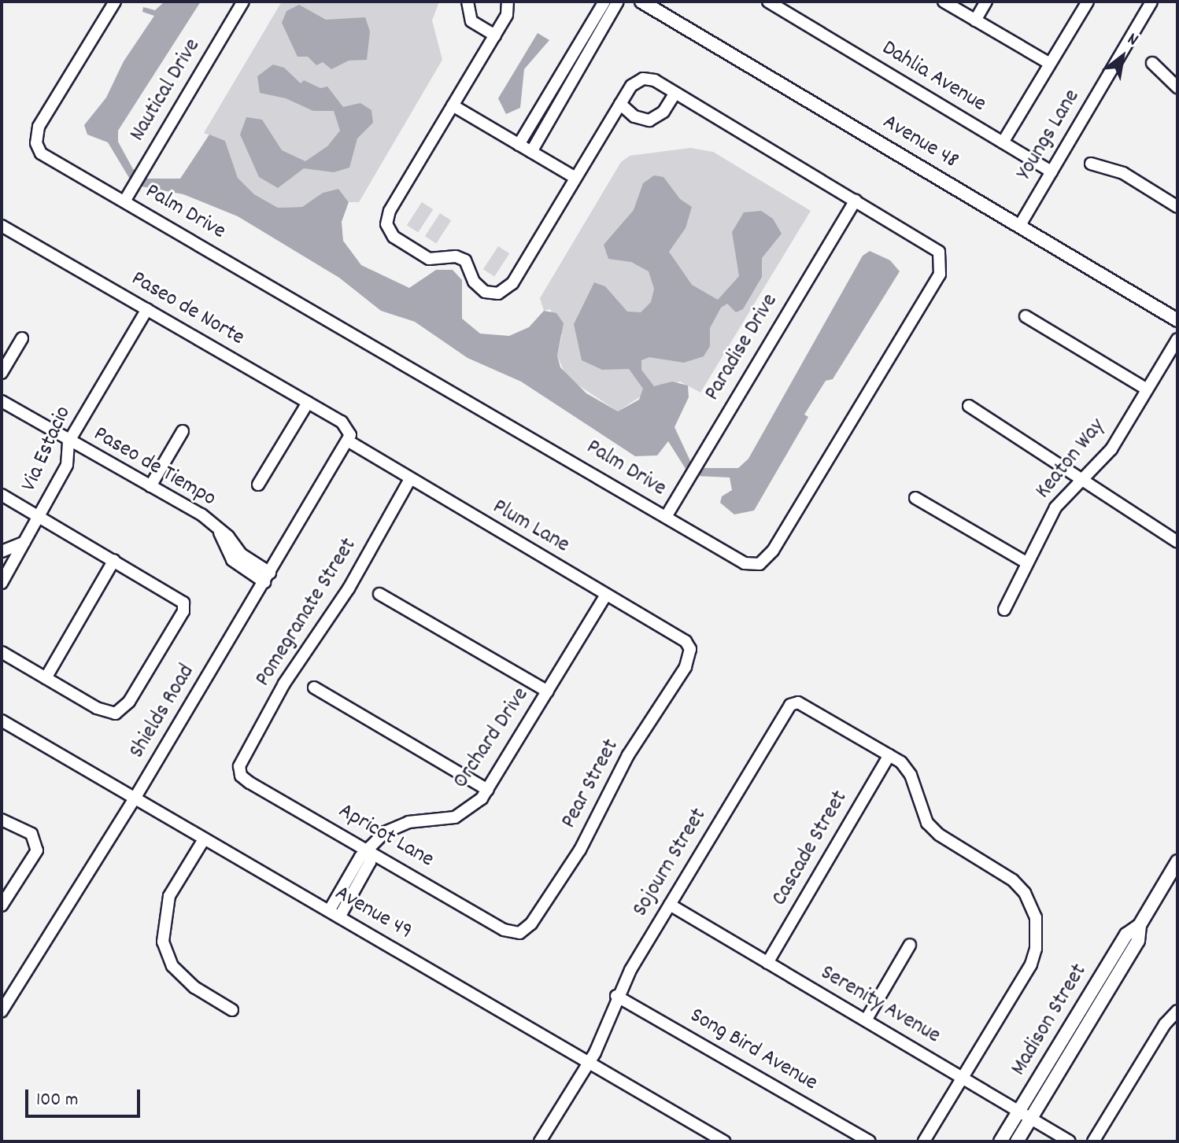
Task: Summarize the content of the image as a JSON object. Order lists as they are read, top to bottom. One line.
{"streets":{"main road":["Avenue 48","Madison Street"],"street":["Dahlia Avenue","Nautical Drive","Youngs Lane","Palm Drive","Paseo de Norte","Paradise Drive","Via Estacio","Keaton Way","Paseo de Tiempo","Plum Lane","Pomegranate Street","Shields Road","Orchard Drive","Pear Street","Apricot Lane","Cascade Street","Sojourn Street","Avenue 49","Serenity Avenue","Song Bird Avenue"]},"crossings":[["Dahlia Avenue","Youngs Lane"],["Nautical Drive","Palm Drive"],["Youngs Lane","Avenue 48"],["Palm Drive","Paradise Drive"],["Paseo de Norte","Via Estacio"],["Paseo de Norte","Plum Lane"],["Paseo de Norte","Shields Road"],["Via Estacio","Paseo de Tiempo"],["Paseo de Tiempo","Shields Road"],["Plum Lane","Pomegranate Street"],["Plum Lane","Shields Road"],["Plum Lane","Orchard Drive"],["Plum Lane","Pear Street"],["Pomegranate Street","Apricot Lane"],["Shields Road","Avenue 49"],["Orchard Drive","Apricot Lane"],["Orchard Drive","Avenue 49"],["Pear Street","Apricot Lane"],["Cascade Street","Sojourn Street"],["Cascade Street","Serenity Avenue"],["Sojourn Street","Avenue 49"],["Sojourn Street","Serenity Avenue"],["Sojourn Street","Song Bird Avenue"],["Serenity Avenue","Madison Street"]],"scale_bar":"100 m","north":"top right"}
